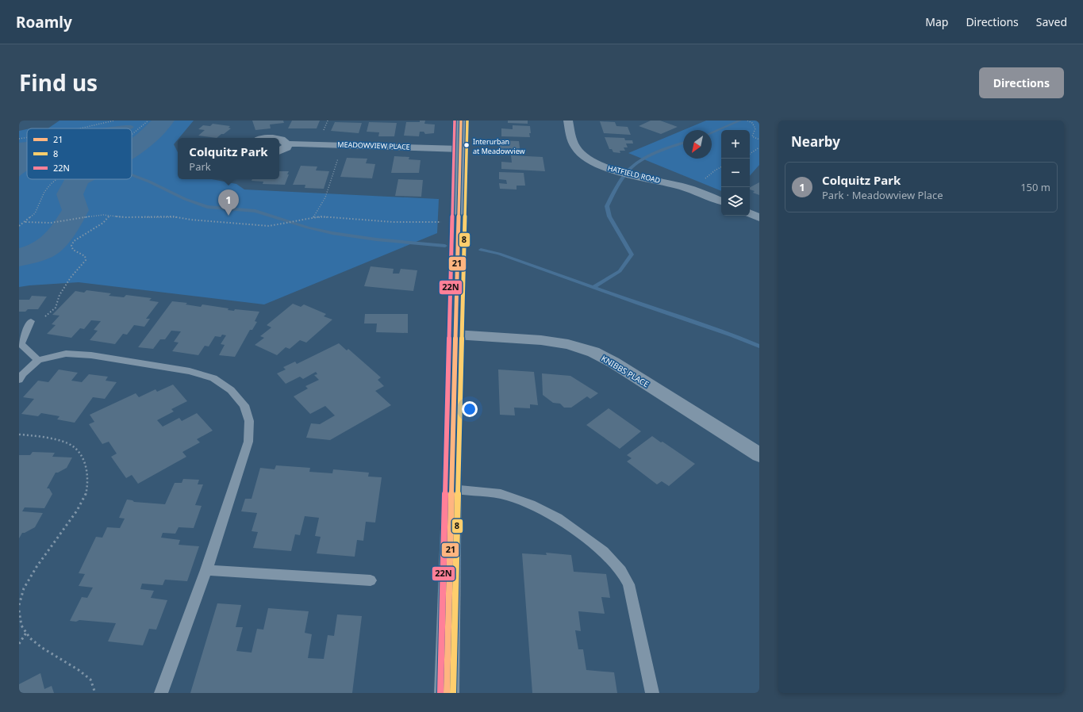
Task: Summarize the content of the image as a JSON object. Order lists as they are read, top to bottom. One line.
{"streets":{"street":["MEADOWVIEW PLACE","HATFIELD ROAD","KNIBBS PLACE"]},"places":["Interurban at Meadowview"],"lines":["transit line 21","transit line 8","transit line 22N"],"legend":["21","8","22N"],"north":"bottom left","page":{"header":"Roamly","nav":["Map","Directions","Saved"],"title":"Find us","buttons":"Directions","heading":"Nearby","map_buttons":["+","−"],"popup":["Colquitz Park","Park"],"list":[{"mark":"1","name":"Colquitz Park","note":"Park · Meadowview Place","value":"150 m"}],"pins":"1"}}
